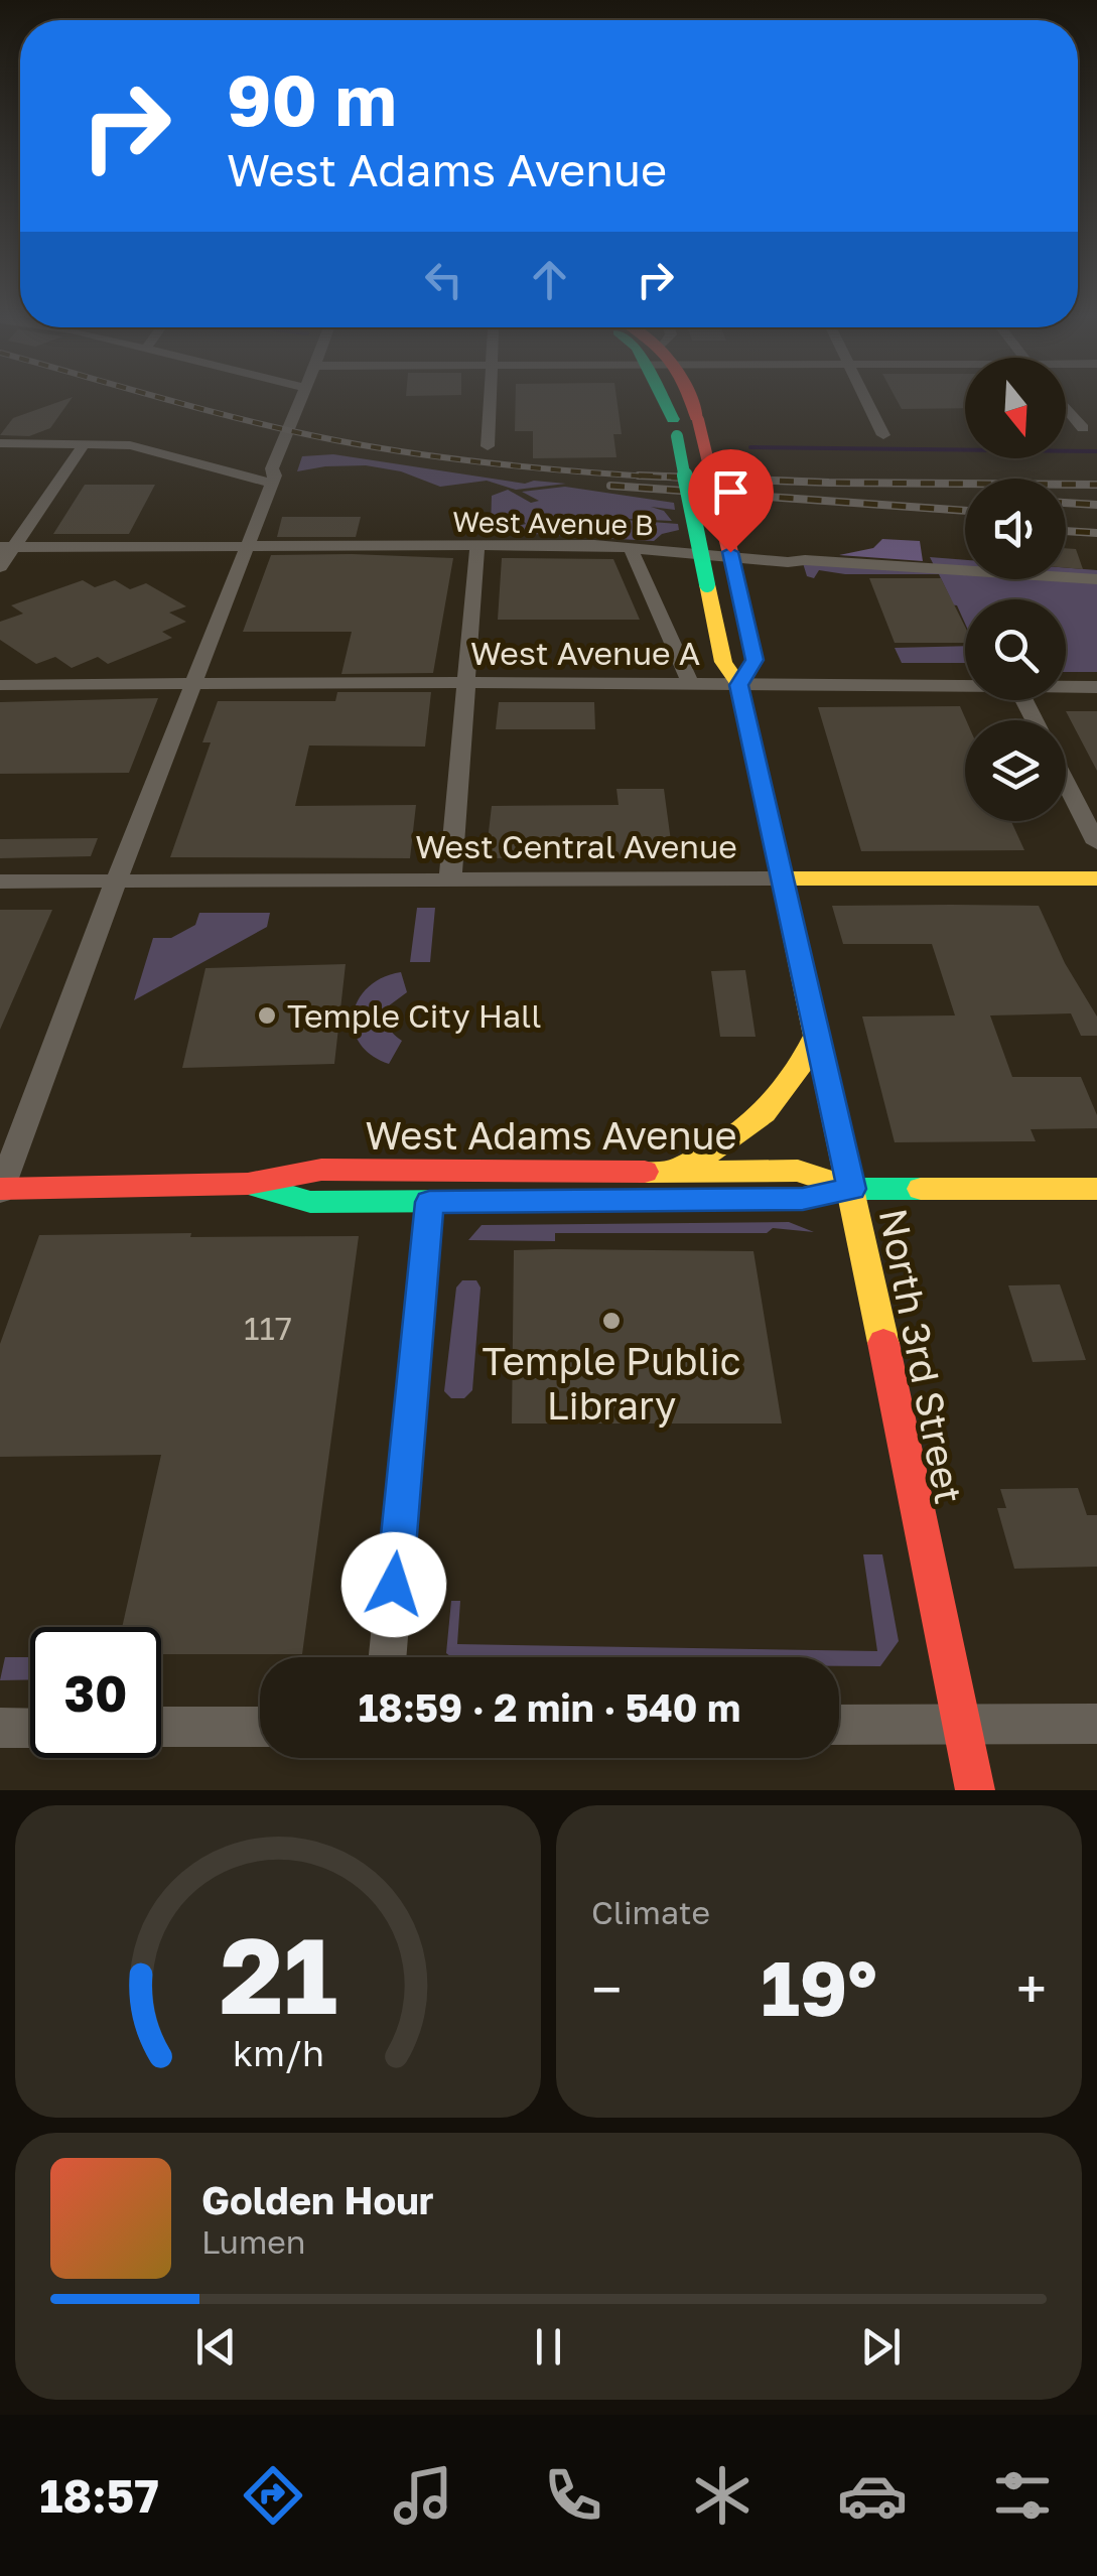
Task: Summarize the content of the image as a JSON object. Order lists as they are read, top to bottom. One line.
{"streets":{"main road":["West Central Avenue","West Adams Avenue","North 3rd Street"],"street":["West Avenue B","West Avenue A"]},"crossings":[["West Avenue A","North 3rd Street"],["West Central Avenue","North 3rd Street"],["West Adams Avenue","North 3rd Street"]],"places":["Temple City Hall","Temple Public Library"],"house_numbers":["117"],"north":"bottom","page":{"turn":["90 m","West Adams Avenue"],"limit":"30","trip":"18:59 · 2 min · 540 m","tile":"Climate","heat":["−","19°","+"],"song":["Golden Hour","Lumen"],"tabs":"18:57","gauge":["21","km/h"]}}
